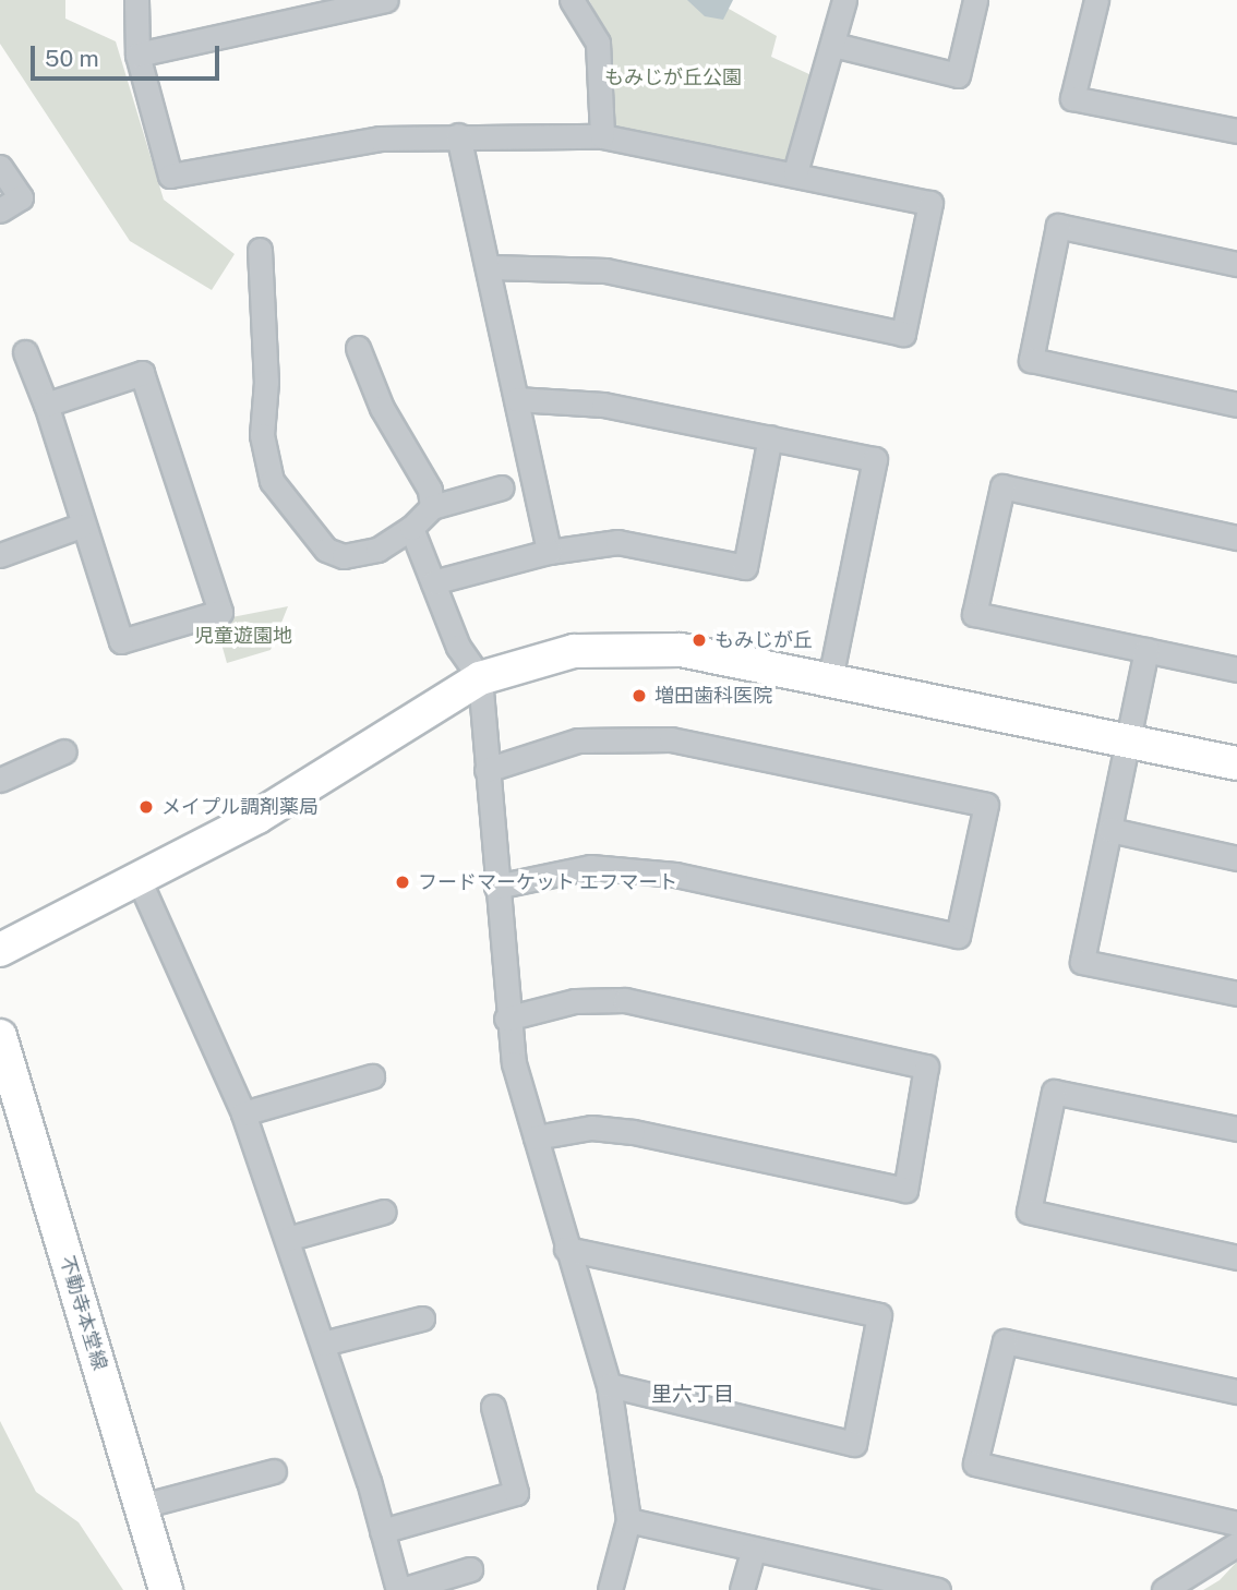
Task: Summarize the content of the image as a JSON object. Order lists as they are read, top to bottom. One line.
{"streets":{"street":["不動寺本堂線"]},"districts":["里六丁目"],"parks":["もみじが丘公園","児童遊園地"],"places":["もみじが丘","増田歯科医院","メイプル調剤薬局","フードマーケット エフマート"],"scale_bar":"50 m"}
